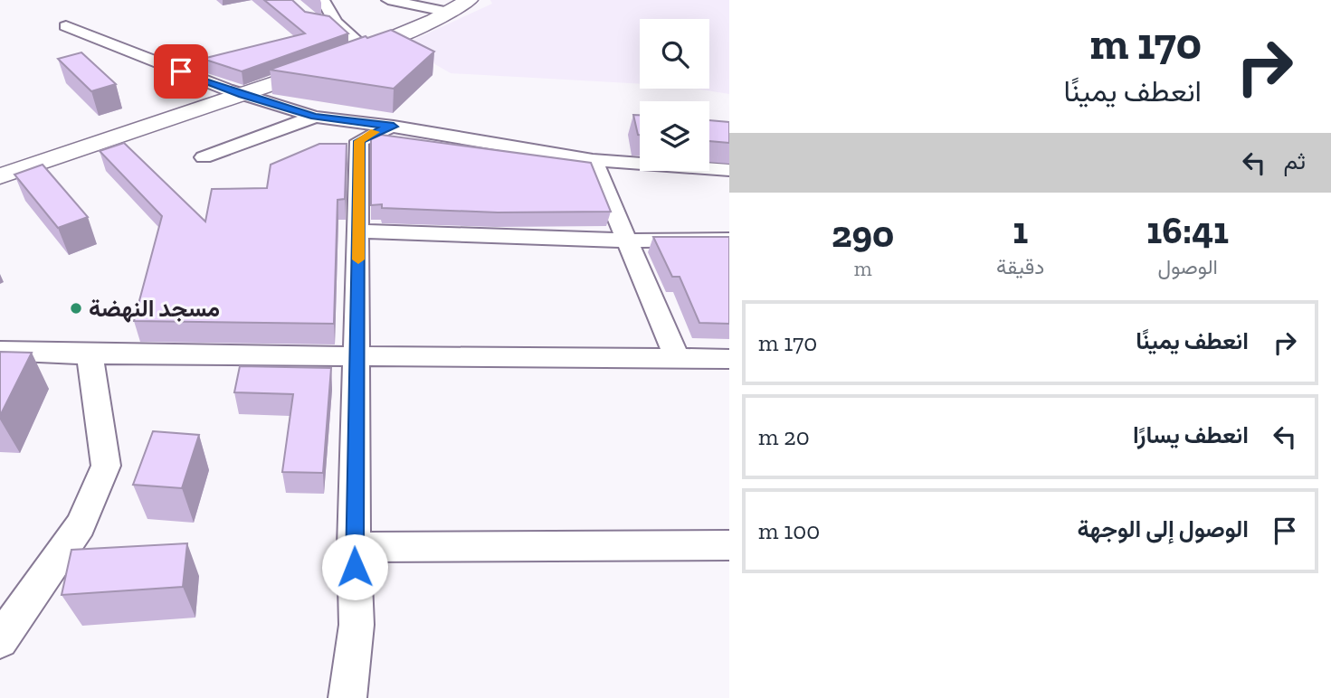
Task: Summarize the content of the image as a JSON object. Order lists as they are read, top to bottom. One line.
{"places":["مسجد النهضة"],"page":{"turn":["170 m","انعطف يمينًا"],"then":"ثم","eta":["16:41","الوصول","1","دقيقة","290","m"],"list":[{"name":"انعطف يمينًا","value":"170 m"},{"name":"انعطف يسارًا","value":"20 m"},{"name":"الوصول إلى الوجهة","value":"100 m"}]}}
